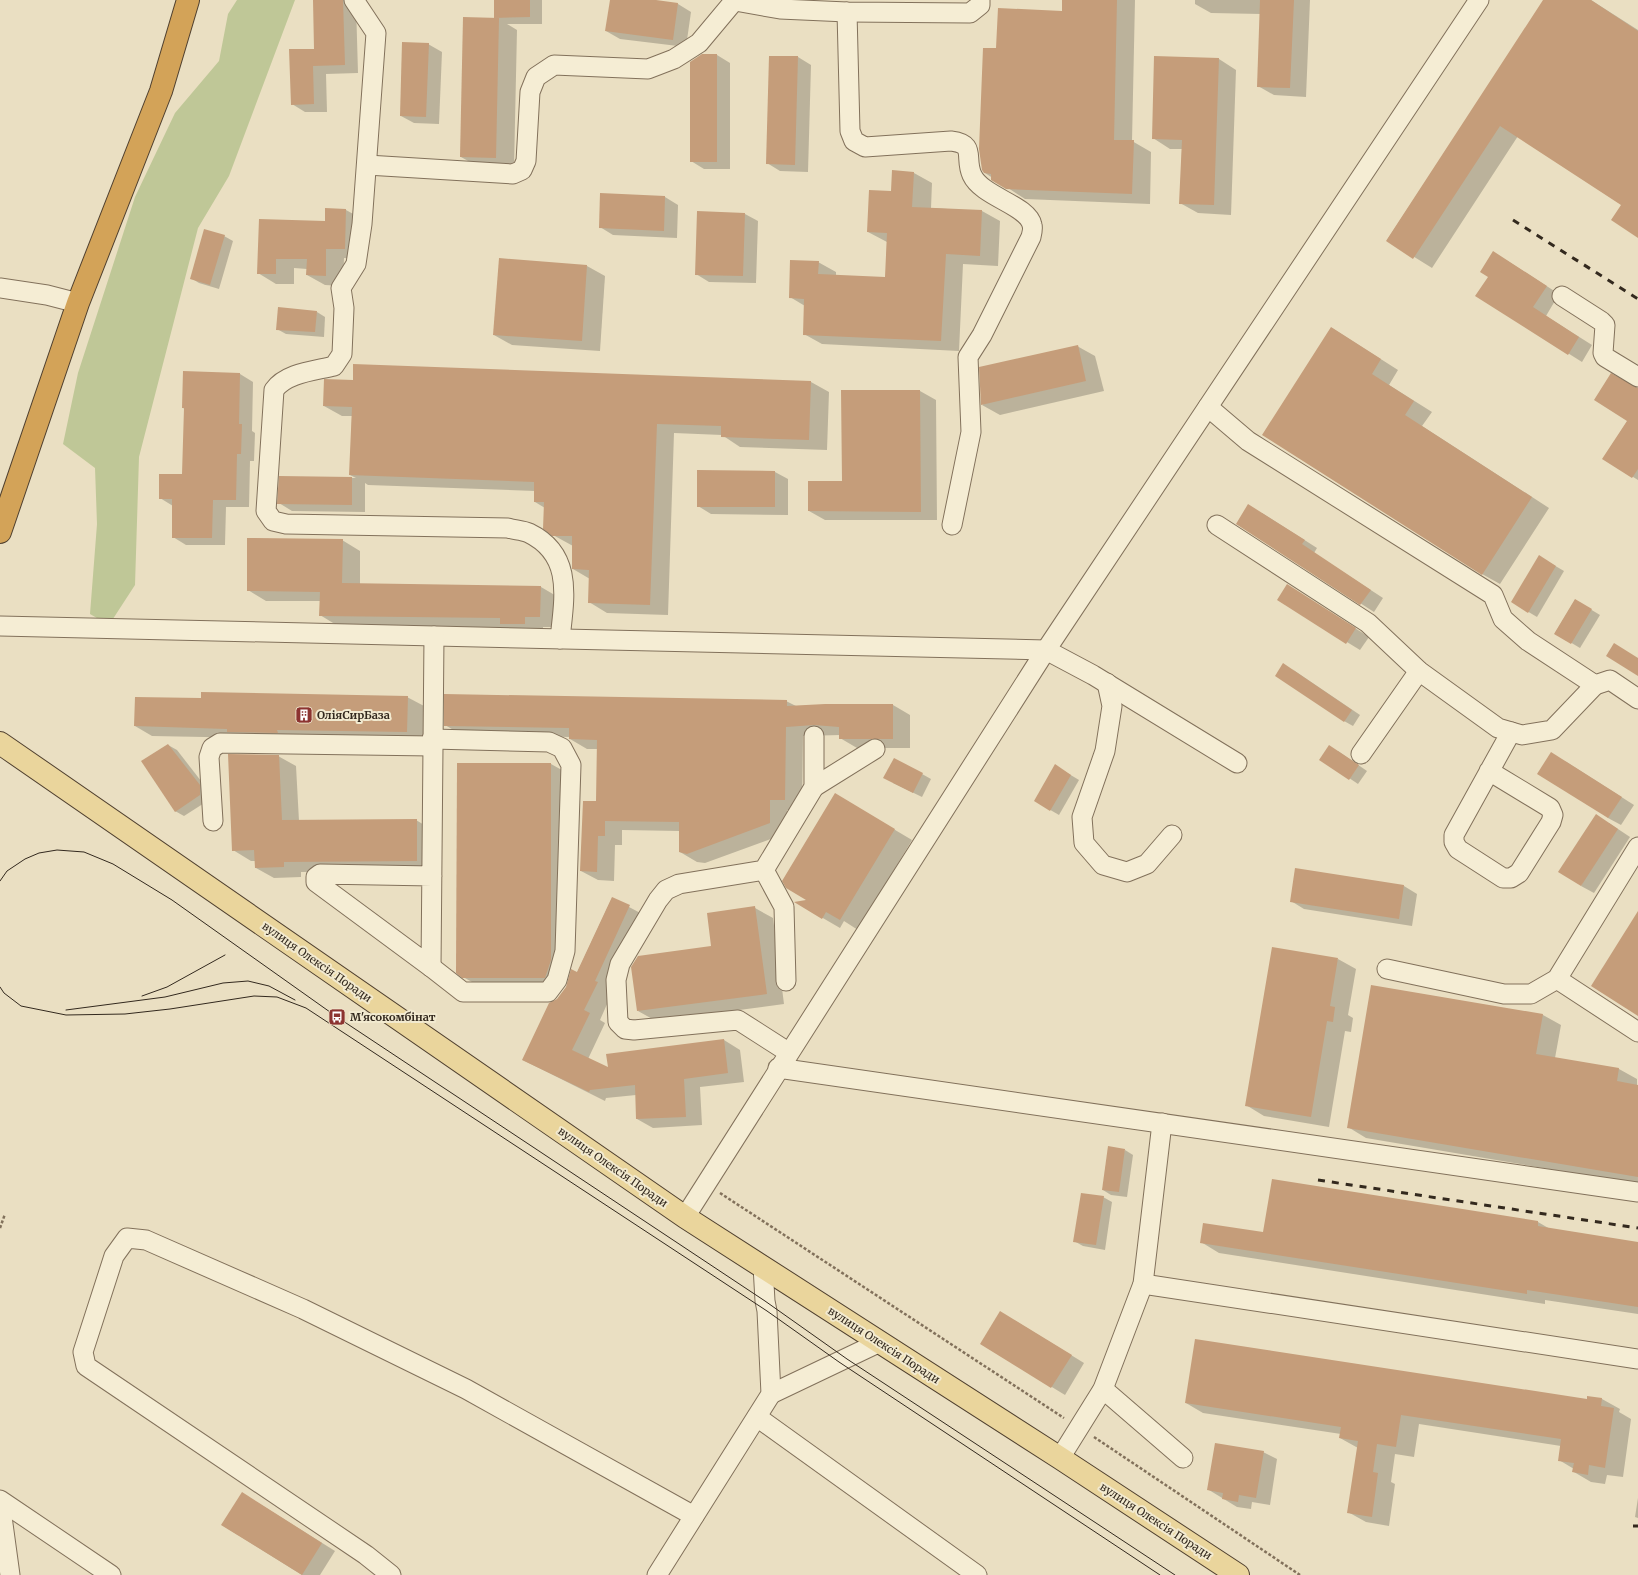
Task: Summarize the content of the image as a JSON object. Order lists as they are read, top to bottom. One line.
{"streets":{"main road":["вулиця Олексія Поради"]},"places":{"building":["ОліяСирБаза"],"bus stop":["М'ясокомбінат"]}}
